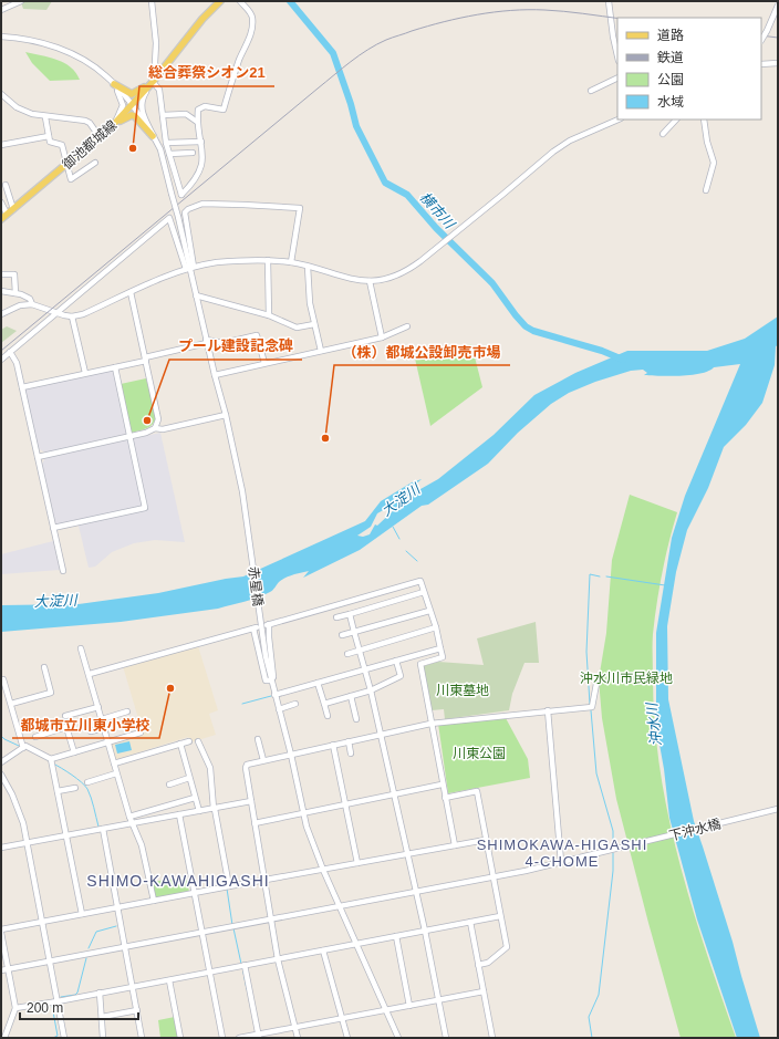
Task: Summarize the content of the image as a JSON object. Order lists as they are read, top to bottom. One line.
{"streets":{"main road":["御池都城線"],"street":["赤星橋","下沖水橋"]},"districts":["SHIMOKAWA-HIGASHI 4-CHOME","SHIMO-KAWAHIGASHI"],"water":["横市川","大淀川","沖水川"],"parks":["沖水川市民緑地","川東墓地","川東公園"],"places":["総合葬祭シオン21","プール建設記念碑","（株）都城公設卸売市場","都城市立川東小学校"],"legend":["道路","鉄道","公園","水域"],"scale_bar":"200 m"}
